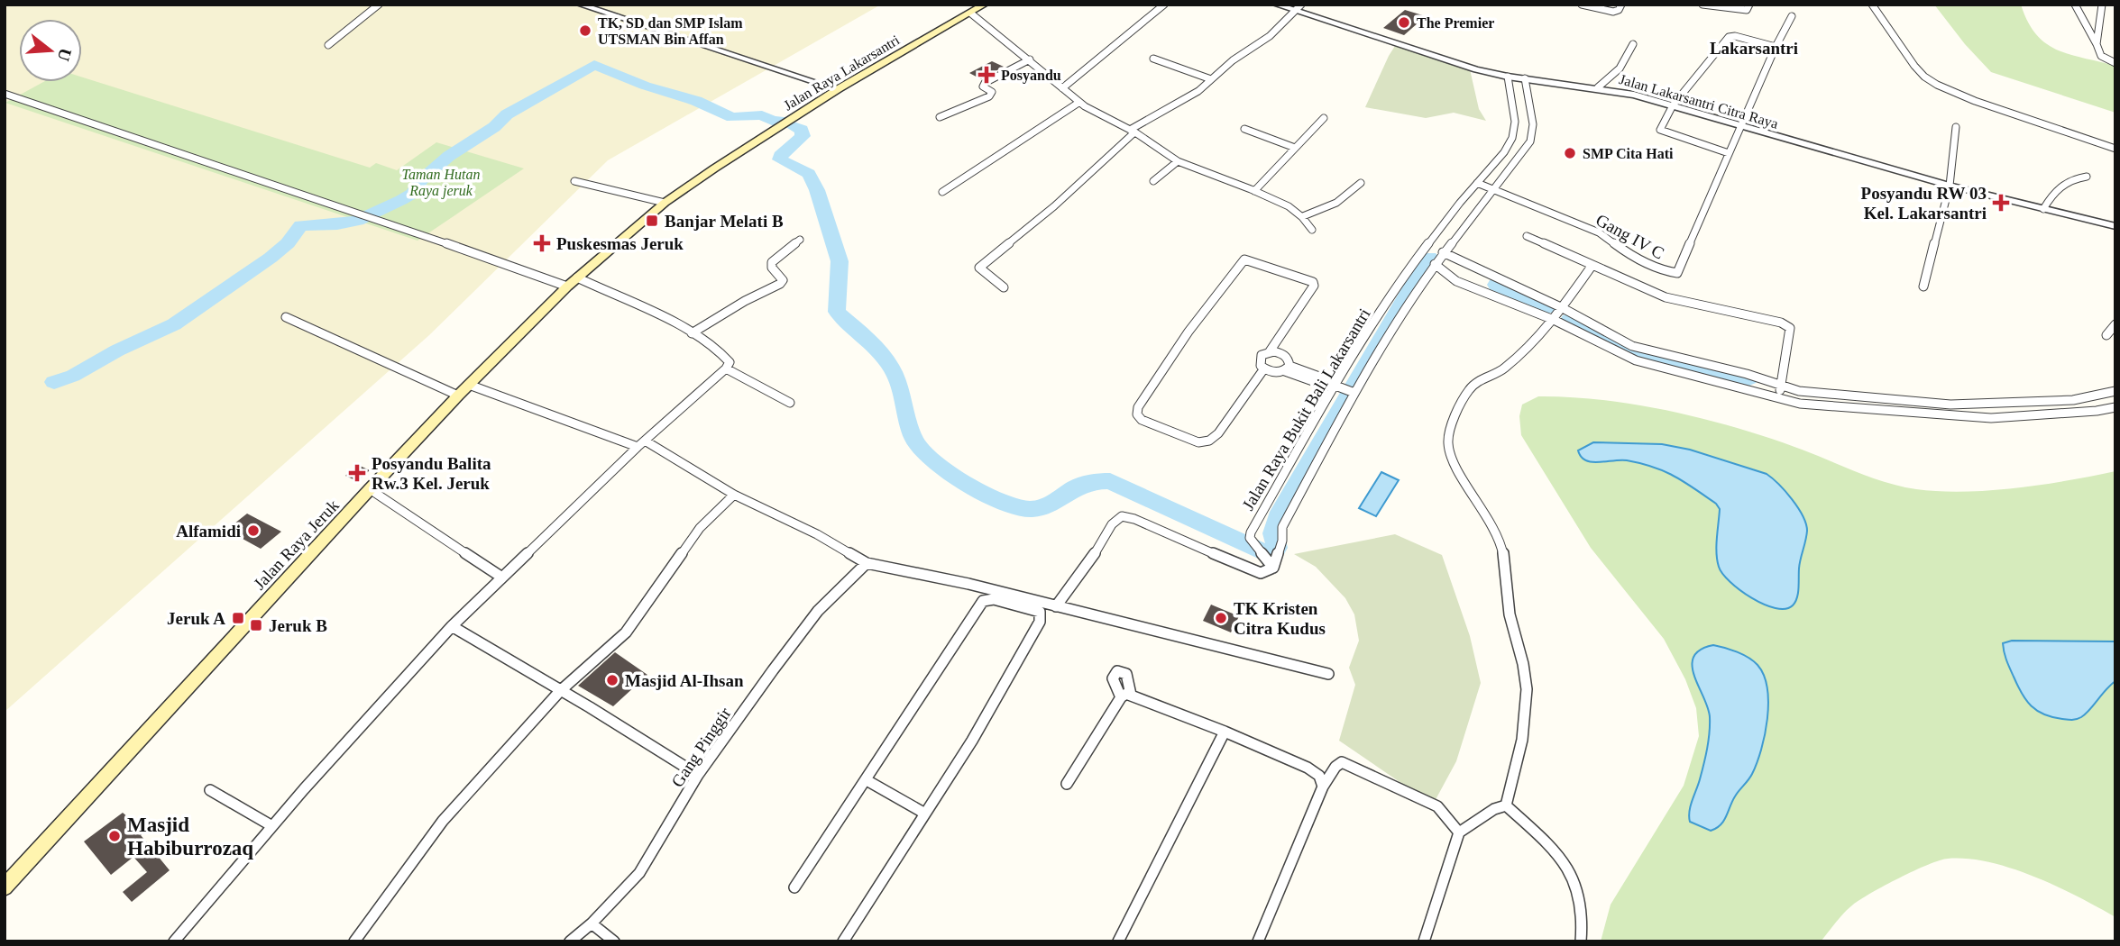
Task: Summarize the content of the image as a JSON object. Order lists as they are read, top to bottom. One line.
{"streets":{"main road":["Jalan Raya Lakarsantri","Jalan Raya Jeruk"],"street":["Jalan Lakarsantri Citra Raya","Gang IV C","Jalan Raya Bukit Bali Lakarsantri","Gang Pinggir"]},"crossings":[["Jalan Raya Lakarsantri","Jalan Raya Jeruk"],["Jalan Lakarsantri Citra Raya","Gang IV C"],["Jalan Lakarsantri Citra Raya","Jalan Raya Bukit Bali Lakarsantri"],["Gang IV C","Jalan Raya Bukit Bali Lakarsantri"]],"districts":["Lakarsantri"],"parks":["Taman Hutan Raya jeruk"],"places":{"other":["The Premier","TK, SD dan SMP Islam UTSMAN Bin Affan","SMP Cita Hati","Alfamidi","TK Kristen Citra Kudus","Masjid Al-Ihsan","Masjid Habiburrozaq"],"health":["Posyandu","Posyandu RW 03 Kel. Lakarsantri","Puskesmas Jeruk","Posyandu Balita Rw.3 Kel. Jeruk"],"transit":["Banjar Melati B","Jeruk A","Jeruk B"]},"north":"right"}
